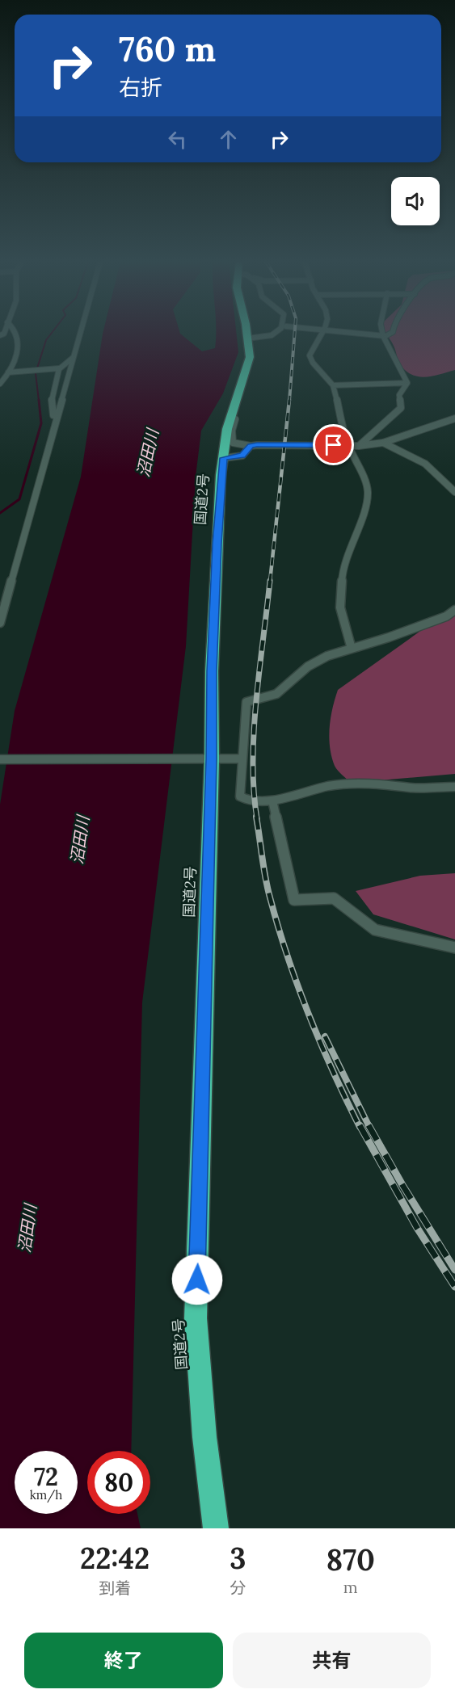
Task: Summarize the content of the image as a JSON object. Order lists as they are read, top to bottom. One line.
{"streets":{"highway":["国道2号"]},"water":["沼田川"],"page":{"turn":["760 m","右折"],"speed":"72 km/h","limit":"80","eta":["22:42","到着","3","分","870","m"],"buttons":["終了","共有"]}}
